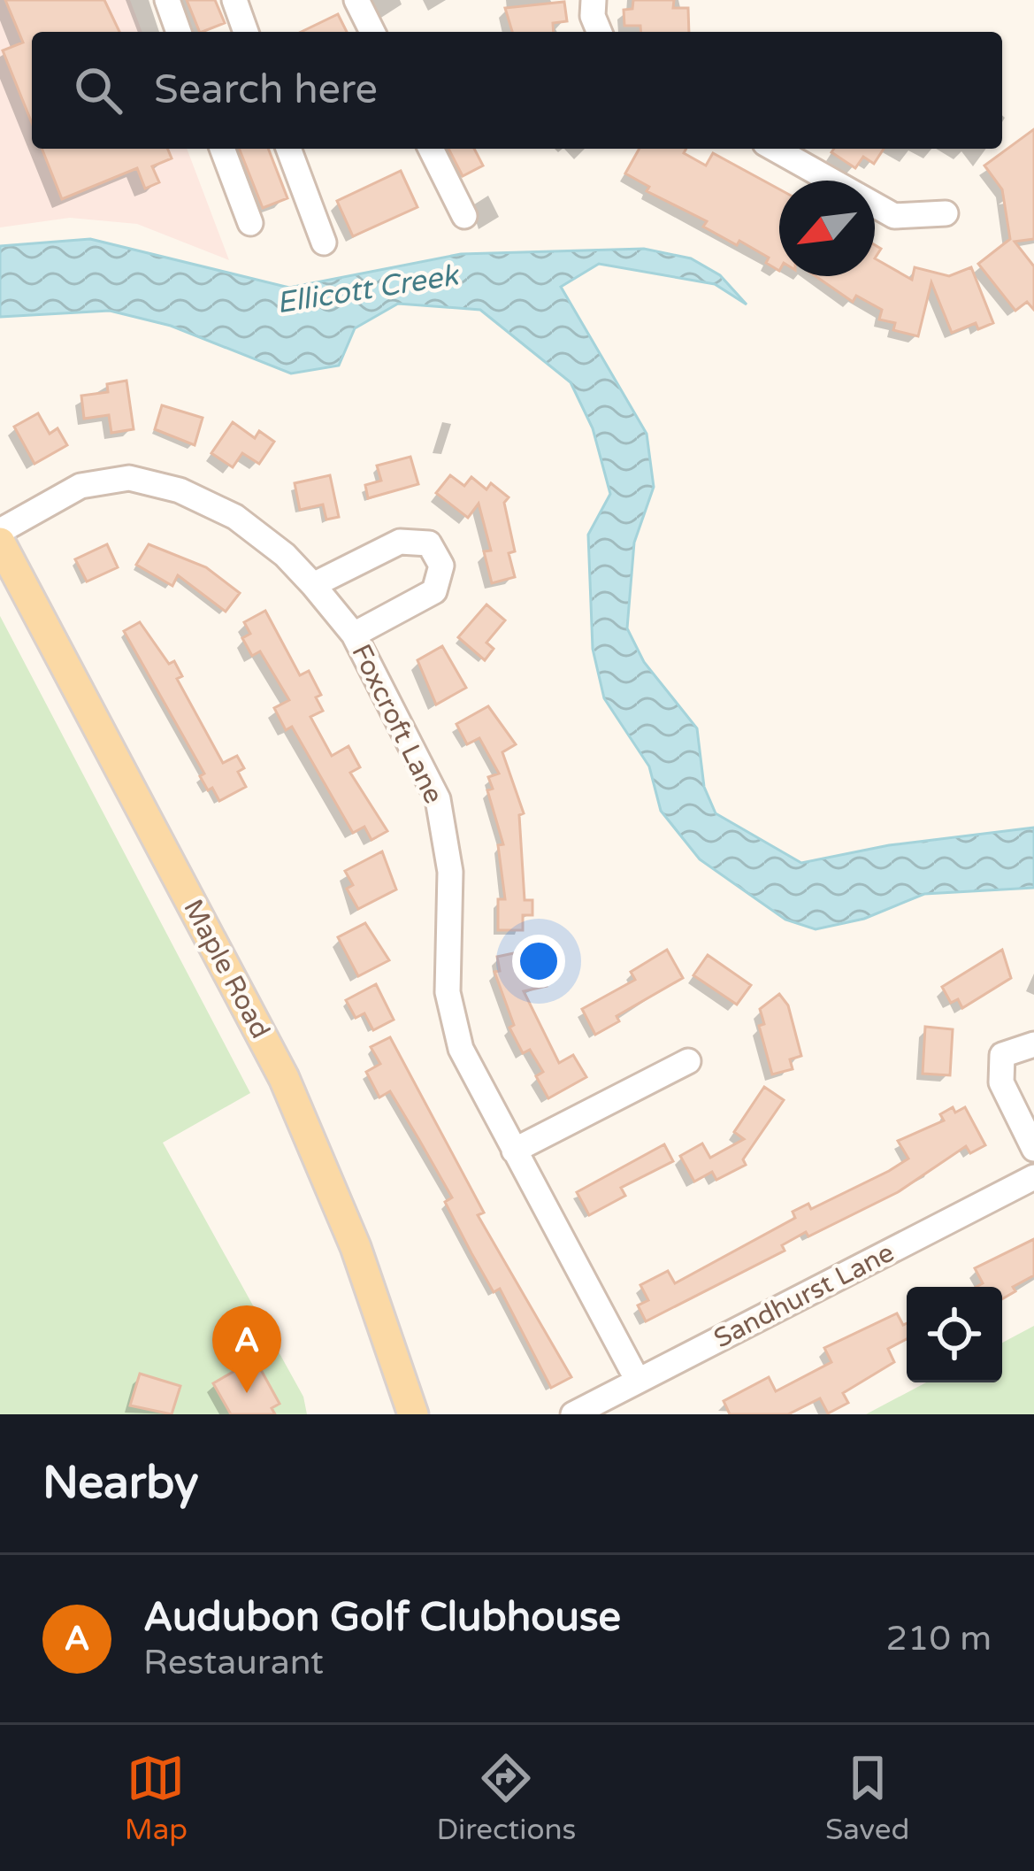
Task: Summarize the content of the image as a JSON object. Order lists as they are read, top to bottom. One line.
{"streets":{"main road":["Maple Road"],"street":["Foxcroft Lane","Sandhurst Lane"]},"crossings":[["Foxcroft Lane","Sandhurst Lane"]],"water":["Ellicott Creek"],"north":"bottom left","page":{"search":"Search here","pins":"A","heading":"Nearby","list":[{"mark":"A","name":"Audubon Golf Clubhouse","note":"Restaurant","value":"210 m"}],"nav":["Map","Directions","Saved"]}}
